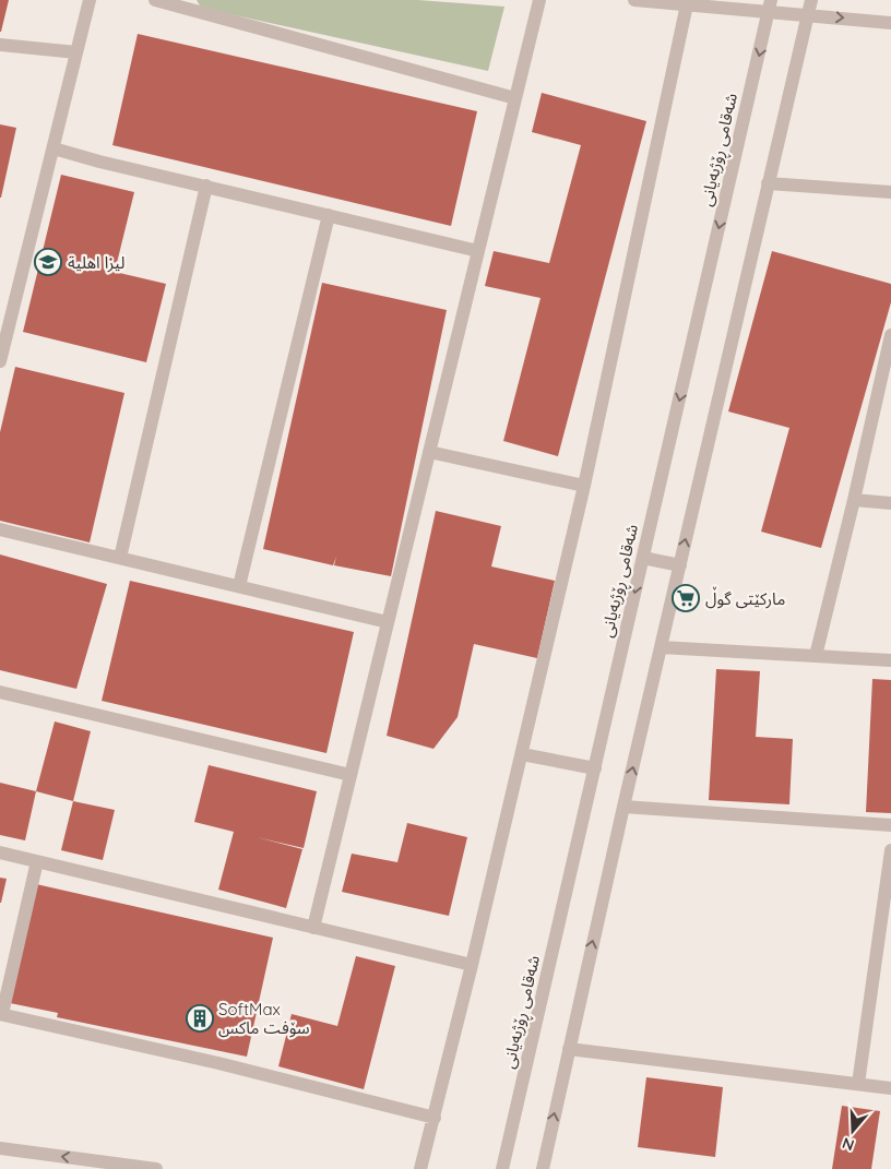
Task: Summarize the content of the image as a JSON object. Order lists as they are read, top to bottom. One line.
{"streets":{"street":["شەقامی ڕۆژبەیانی"]},"places":{"school or university":["ليزا اهلية"],"supermarket":["مارکێتی گوڵ"],"building":["SoftMax سۆفت ماکس"]},"north":"bottom"}
